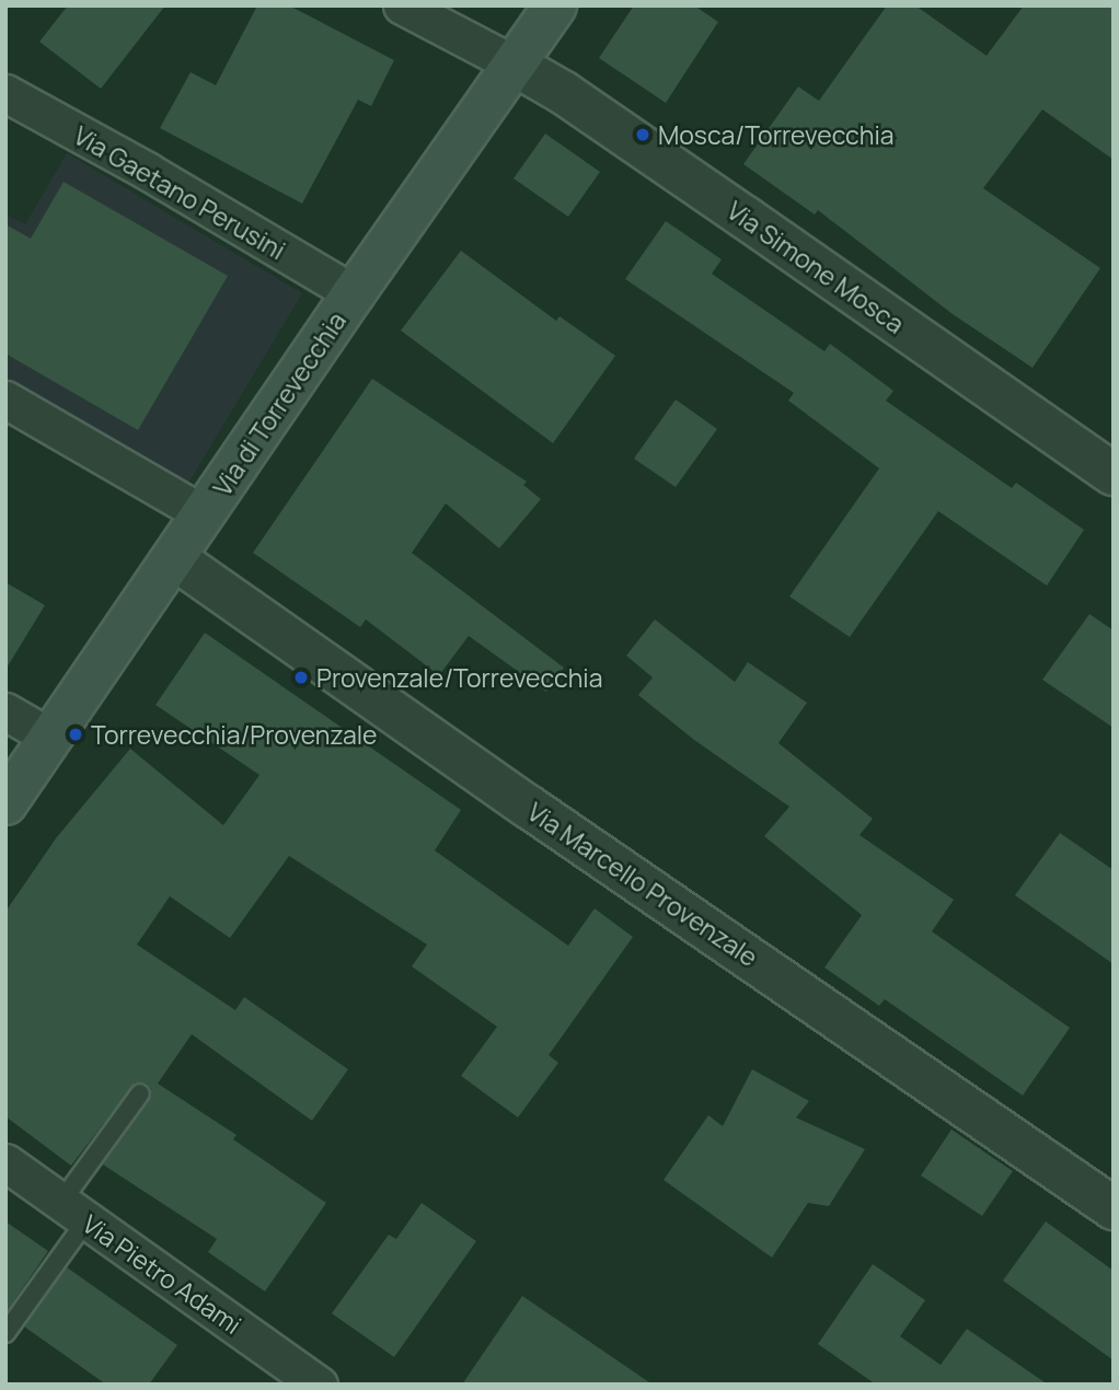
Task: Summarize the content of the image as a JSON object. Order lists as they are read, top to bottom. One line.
{"streets":{"main road":["Via di Torrevecchia"],"street":["Via Gaetano Perusini","Via Simone Mosca","Via Marcello Provenzale","Via Pietro Adami"]},"crossings":[["Via Gaetano Perusini","Via di Torrevecchia"],["Via Simone Mosca","Via di Torrevecchia"],["Via di Torrevecchia","Via Marcello Provenzale"]],"places":["Mosca/Torrevecchia","Provenzale/Torrevecchia","Torrevecchia/Provenzale"]}
